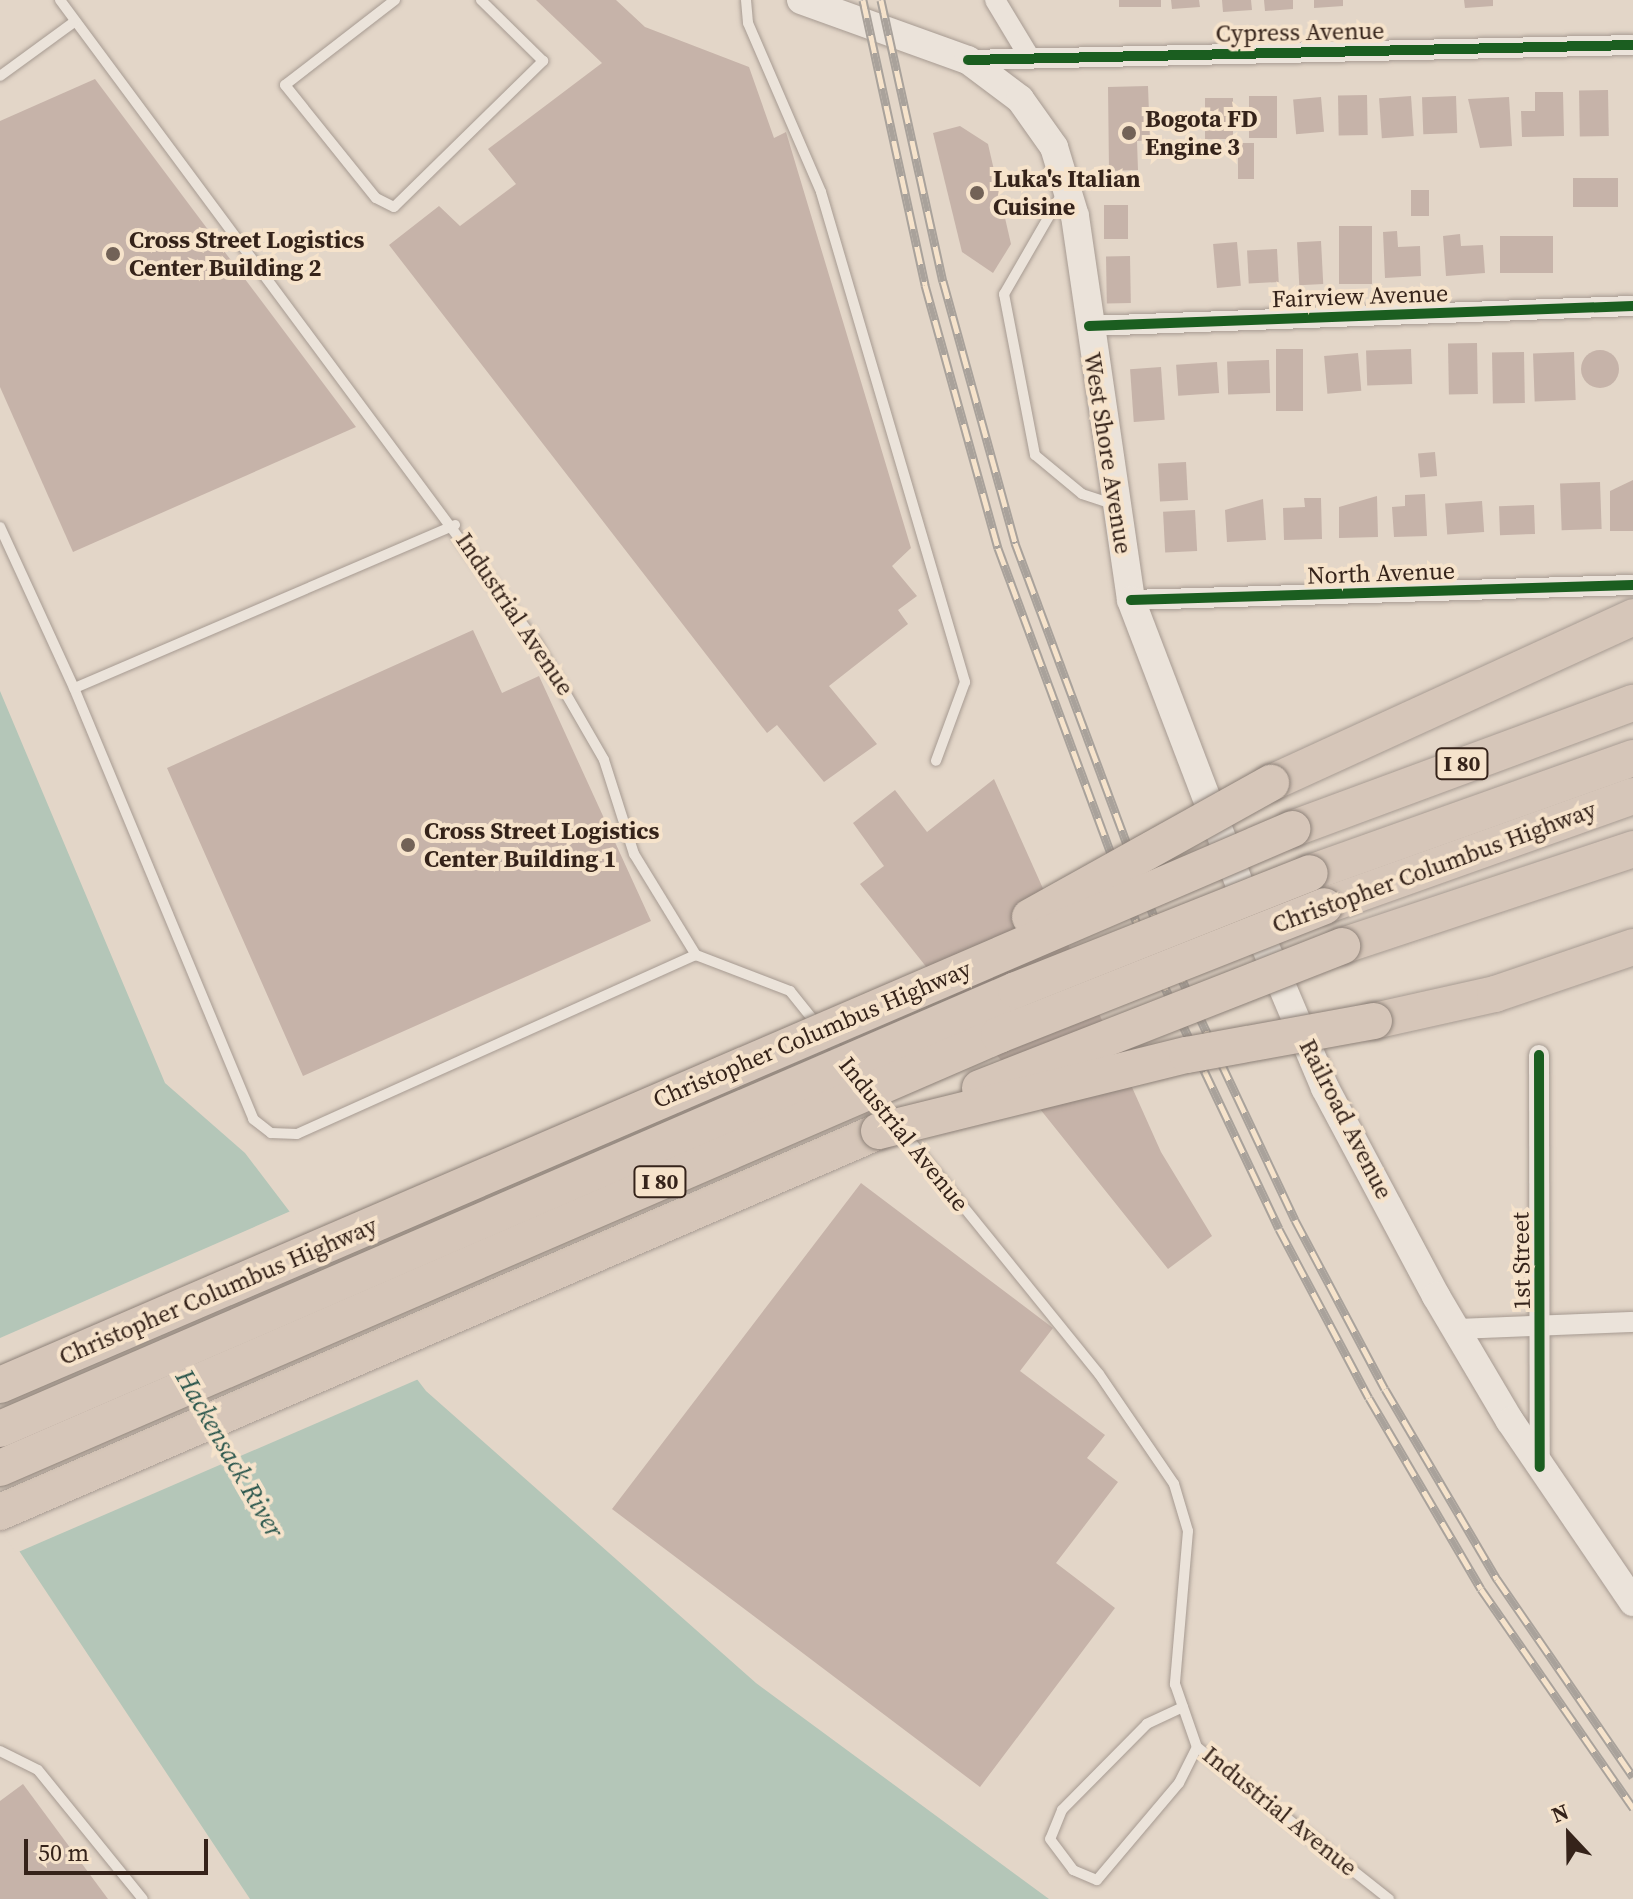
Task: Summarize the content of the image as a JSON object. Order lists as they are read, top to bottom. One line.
{"streets":{"highway":["I 80","Christopher Columbus Highway"],"main road":["Cypress Avenue","West Shore Avenue","Railroad Avenue"],"street":["Fairview Avenue","North Avenue","1st Street"],"lane":["Industrial Avenue"]},"crossings":[["Cypress Avenue","West Shore Avenue"],["Fairview Avenue","West Shore Avenue"],["West Shore Avenue","North Avenue"],["West Shore Avenue","Railroad Avenue"],["North Avenue","Railroad Avenue"],["Industrial Avenue","Christopher Columbus Highway"],["Railroad Avenue","1st Street"]],"water":["Hackensack River"],"places":["Bogota FD Engine 3","Luka's Italian Cuisine","Cross Street Logistics Center Building 2","Cross Street Logistics Center Building 1"],"scale_bar":"50 m","north":"top"}
